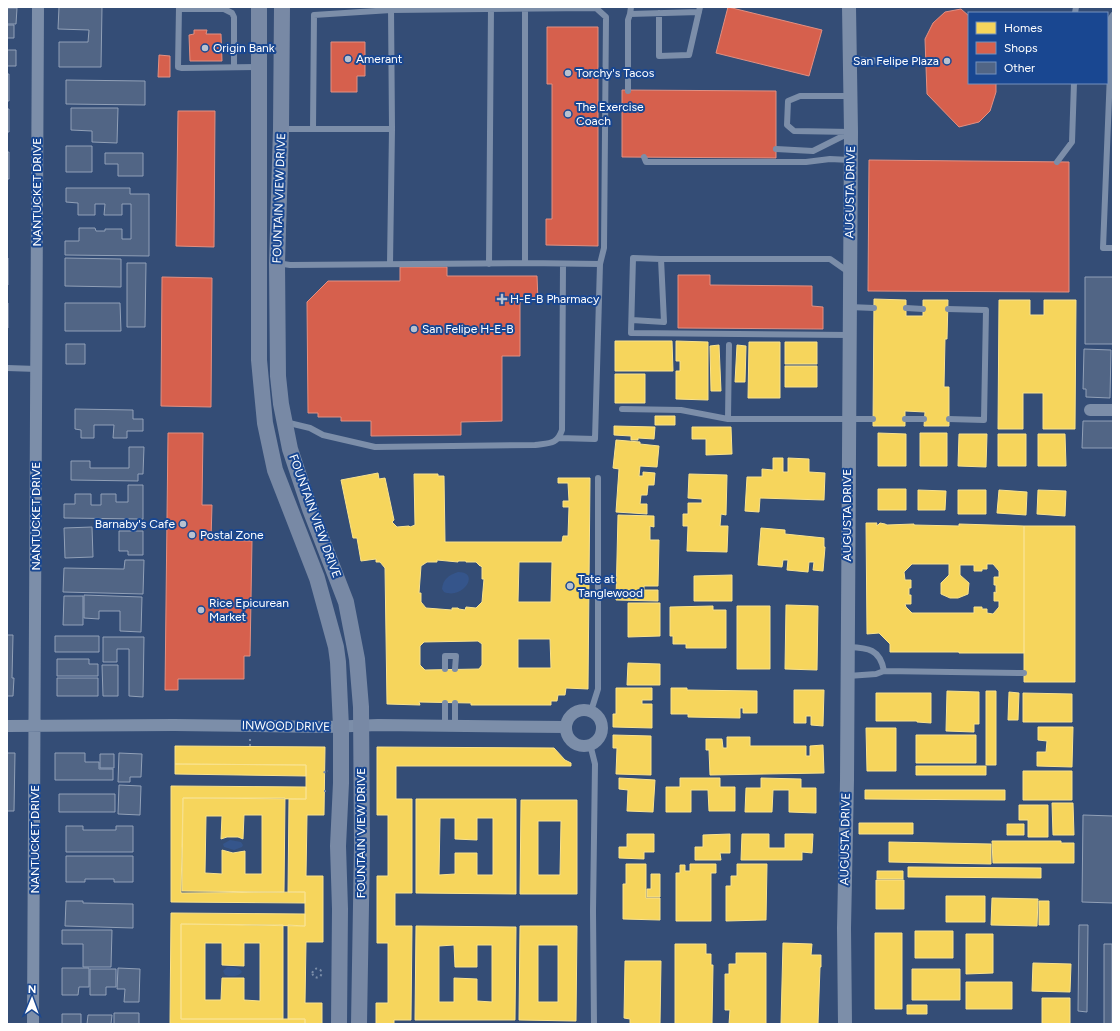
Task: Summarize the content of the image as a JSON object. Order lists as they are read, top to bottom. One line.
{"streets":{"main road":["FOUNTAIN VIEW DRIVE"],"street":["NANTUCKET DRIVE","AUGUSTA DRIVE","INWOOD DRIVE"]},"crossings":[["NANTUCKET DRIVE","INWOOD DRIVE"],["FOUNTAIN VIEW DRIVE","INWOOD DRIVE"]],"places":{"other":["Origin Bank","Amerant","San Felipe Plaza","Torchy's Tacos","The Exercise Coach","San Felipe H-E-B","Barnaby's Cafe","Postal Zone","Tate at Tanglewood","Rice Epicurean Market"],"health":["H-E-B Pharmacy"]},"legend":["Homes","Shops","Other"],"north":"top"}
